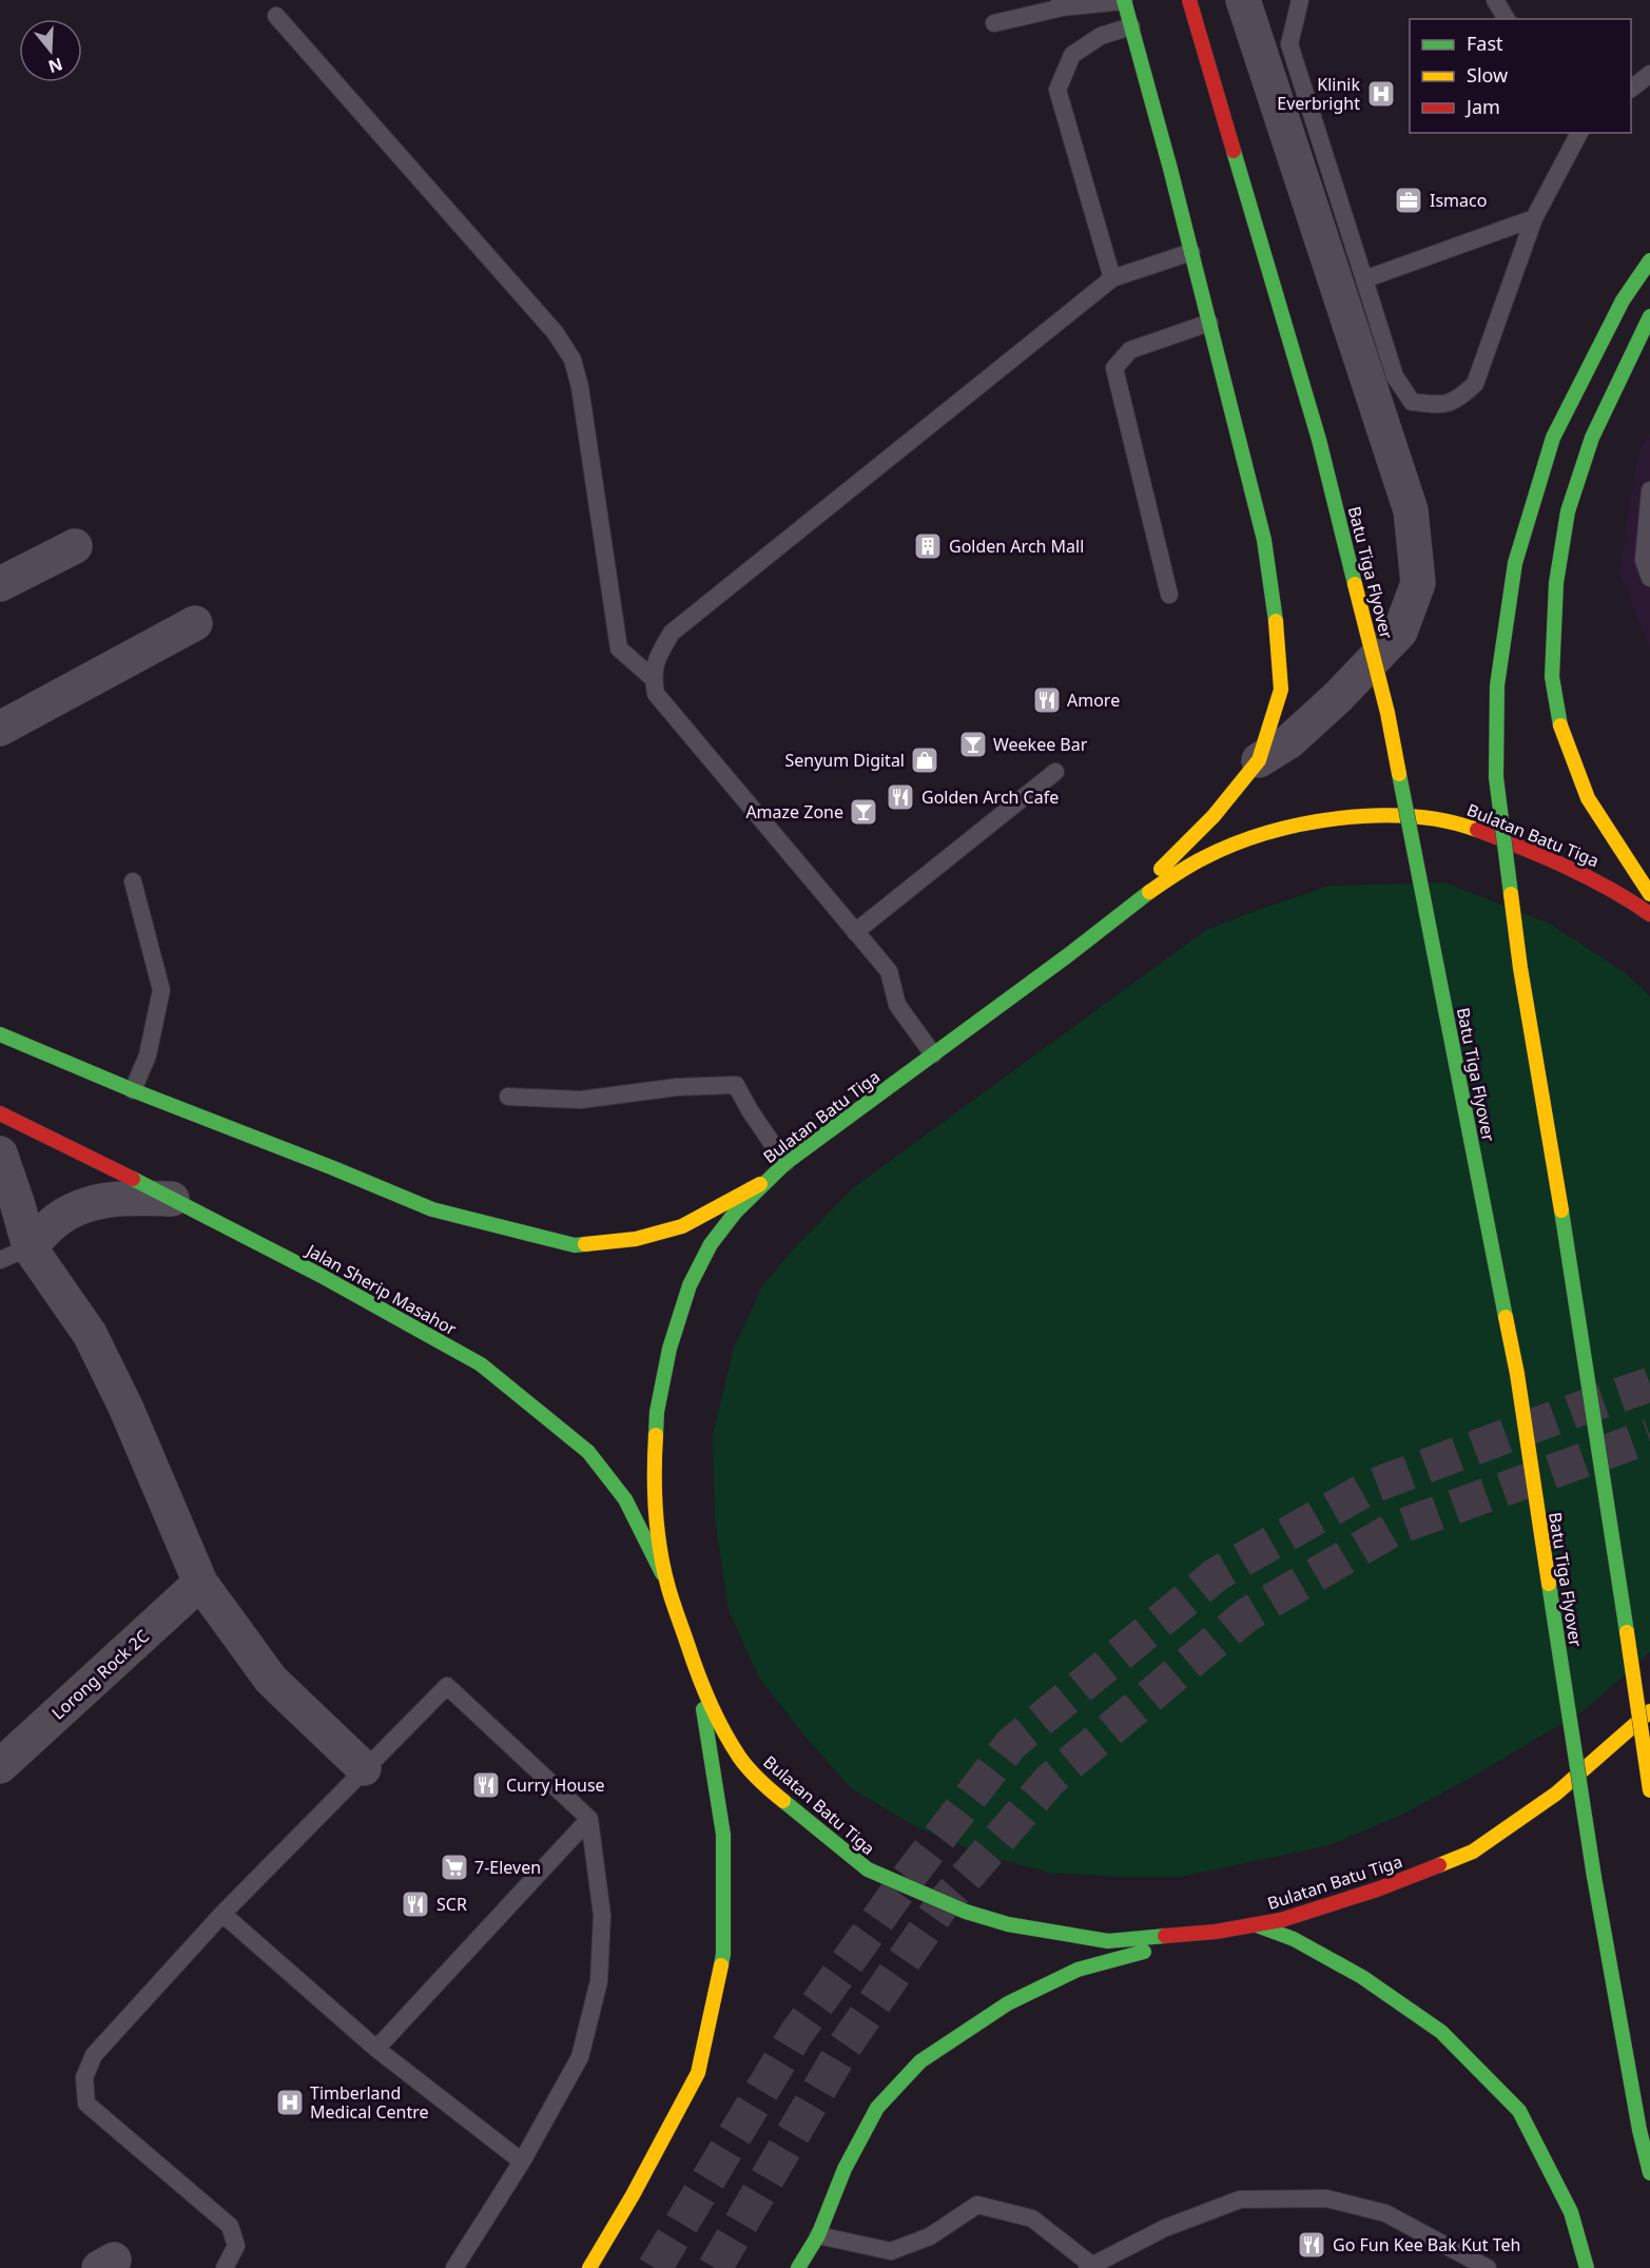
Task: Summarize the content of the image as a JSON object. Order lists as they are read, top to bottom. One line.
{"streets":{"main road":["Batu Tiga Flyover","Bulatan Batu Tiga","Jalan Sherip Masahor"],"street":["Lorong Rock 2C"]},"crossings":[["Bulatan Batu Tiga","Jalan Sherip Masahor"]],"places":{"hospital":["Klinik Everbright","Timberland Medical Centre"],"office":["Ismaco"],"building":["Golden Arch Mall"],"restaurant":["Amore","Golden Arch Cafe","Curry House","SCR","Go Fun Kee Bak Kut Teh"],"bar":["Weekee Bar","Amaze Zone"],"shop":["Senyum Digital"],"supermarket":["7-Eleven"]},"legend":["Fast","Slow","Jam"],"north":"bottom"}
